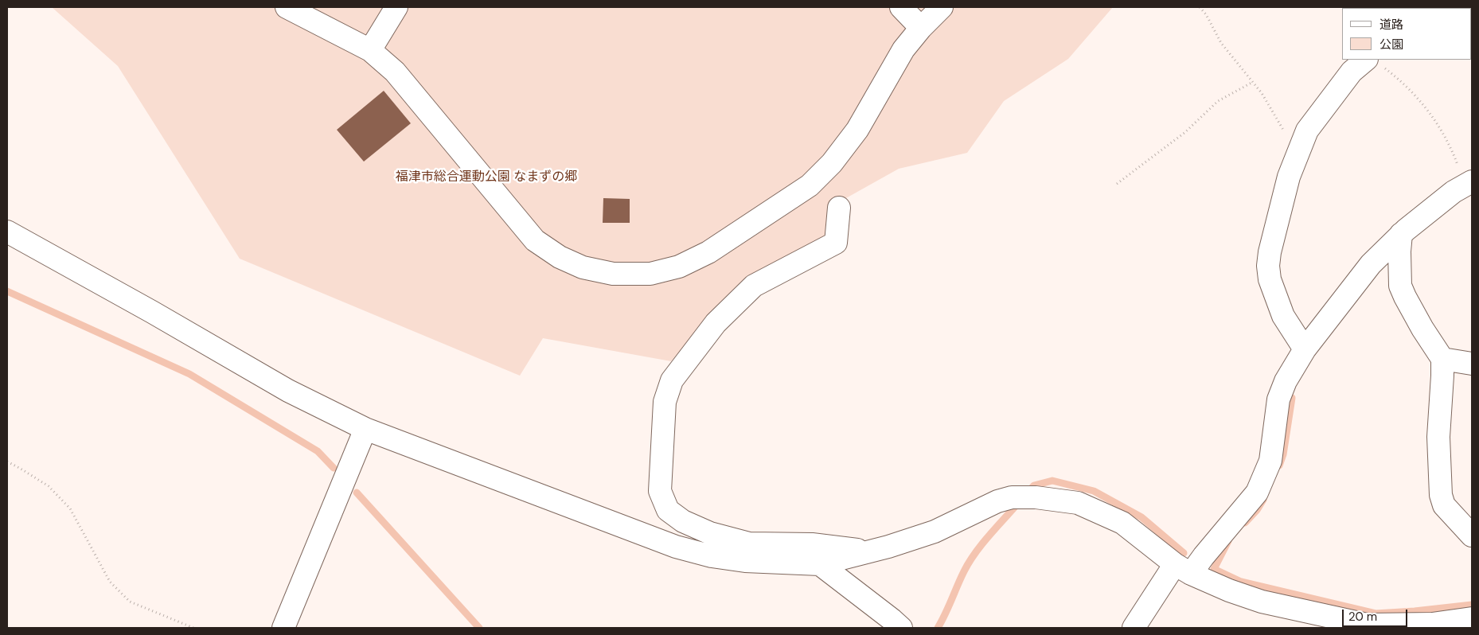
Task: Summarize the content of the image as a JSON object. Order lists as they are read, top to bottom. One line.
{"parks":["福津市総合運動公園 なまずの郷"],"legend":["道路","公園"],"scale_bar":"20 m"}
